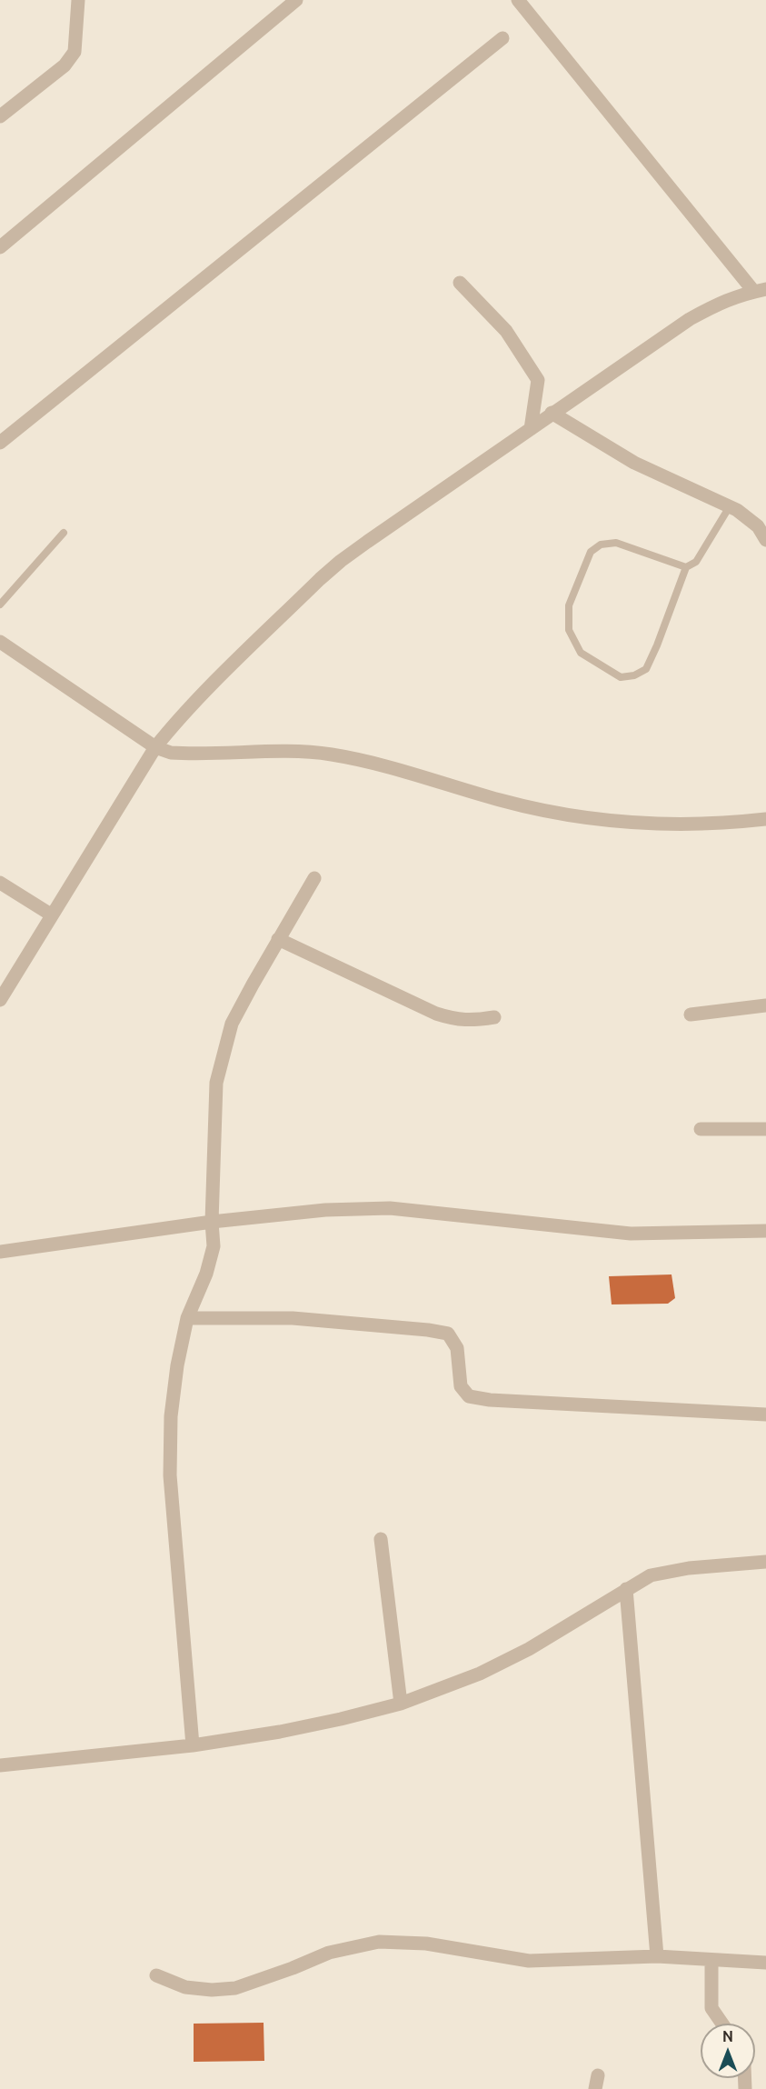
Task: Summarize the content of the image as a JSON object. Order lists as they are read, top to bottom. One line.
{"north":"top"}
